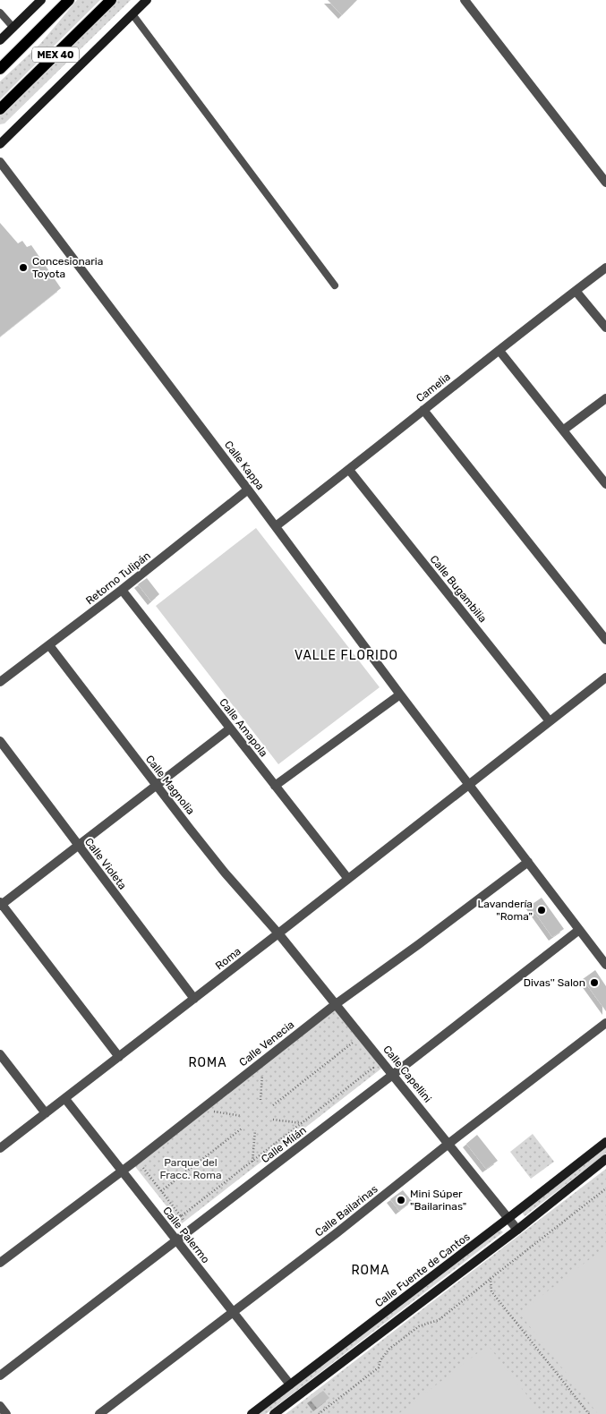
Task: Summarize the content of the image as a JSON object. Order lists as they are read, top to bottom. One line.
{"streets":{"main road":["MEX 40"],"street":["Camelia","Calle Kappa","Retorno Tulipán","Calle Bugambilia","Calle Amapola","Calle Magnolia","Calle Violeta","Roma","Calle Venecia","Calle Capellini","Calle Milán","Calle Bailarinas","Calle Palermo","Calle Fuente de Cantos"]},"crossings":[["Camelia","Calle Kappa"],["Camelia","Calle Bugambilia"],["Calle Kappa","Retorno Tulipán"],["Calle Kappa","Roma"],["Calle Kappa","Calle Venecia"],["Calle Kappa","Calle Milán"],["Retorno Tulipán","Calle Amapola"],["Retorno Tulipán","Calle Magnolia"],["Calle Bugambilia","Roma"],["Calle Amapola","Roma"],["Calle Magnolia","Roma"],["Calle Magnolia","Calle Capellini"],["Calle Violeta","Roma"],["Roma","Calle Capellini"],["Roma","Calle Palermo"],["Calle Venecia","Calle Capellini"],["Calle Venecia","Calle Palermo"],["Calle Capellini","Calle Milán"],["Calle Capellini","Calle Bailarinas"],["Calle Capellini","Calle Fuente de Cantos"],["Calle Milán","Calle Palermo"],["Calle Bailarinas","Calle Palermo"],["Calle Palermo","Calle Fuente de Cantos"]],"districts":["VALLE FLORIDO","ROMA","ROMA"],"parks":["Parque del Fracc. Roma"],"places":["Concesionaria Toyota","Lavandería \"Roma\"","Divas'' Salon","Mini Súper \"Bailarinas\""]}
